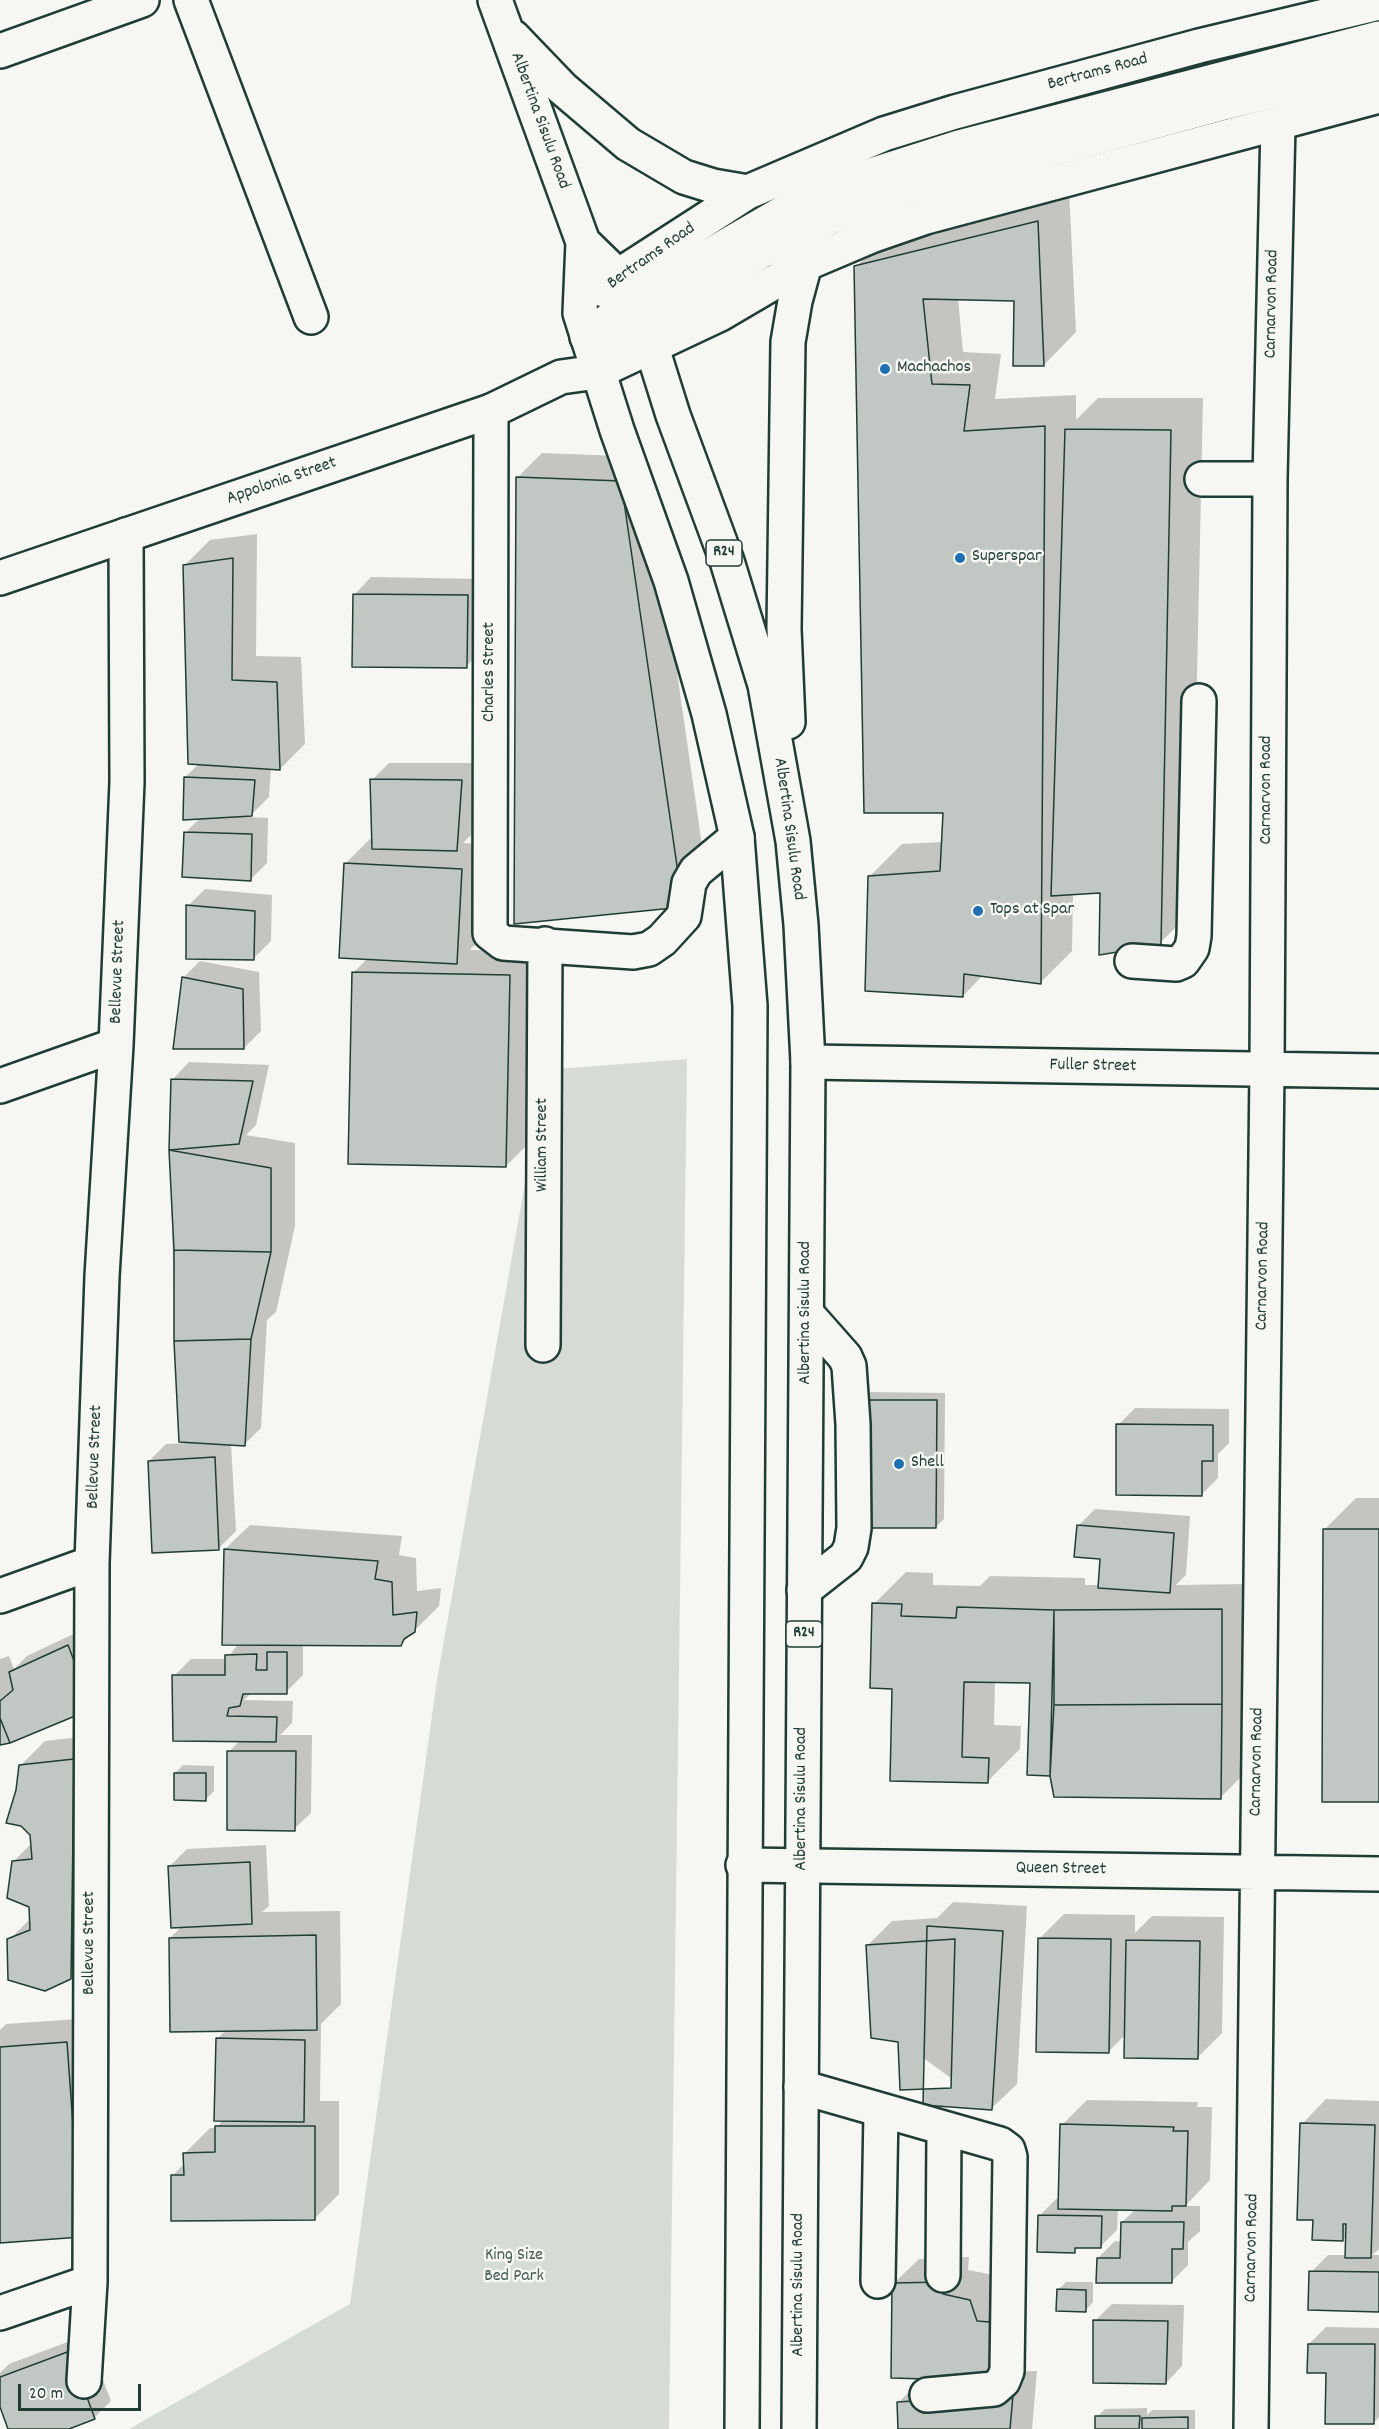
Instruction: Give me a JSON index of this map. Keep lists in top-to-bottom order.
{
  "streets": {
    "main road": [
      "Bertrams Road",
      "Albertina Sisulu Road",
      "Carnarvon Road",
      "Appolonia Street",
      "R24",
      "Charles Street",
      "Bellevue Street",
      "Fuller Street",
      "William Street",
      "Queen Street"
    ]
  },
  "crossings": [
    ["Bertrams Road", "Albertina Sisulu Road"],
    ["Bertrams Road", "Carnarvon Road"],
    ["Bertrams Road", "Appolonia Street"],
    ["Albertina Sisulu Road", "Fuller Street"],
    ["Albertina Sisulu Road", "Queen Street"],
    ["Carnarvon Road", "Fuller Street"],
    ["Carnarvon Road", "Queen Street"],
    ["Appolonia Street", "Charles Street"],
    ["Appolonia Street", "Bellevue Street"],
    ["Charles Street", "William Street"]
  ],
  "parks": ["King Size Bed Park"],
  "places": [
    "Machachos",
    "Superspar",
    "Tops at Spar",
    "Shell"
  ],
  "scale_bar": "20 m"
}
